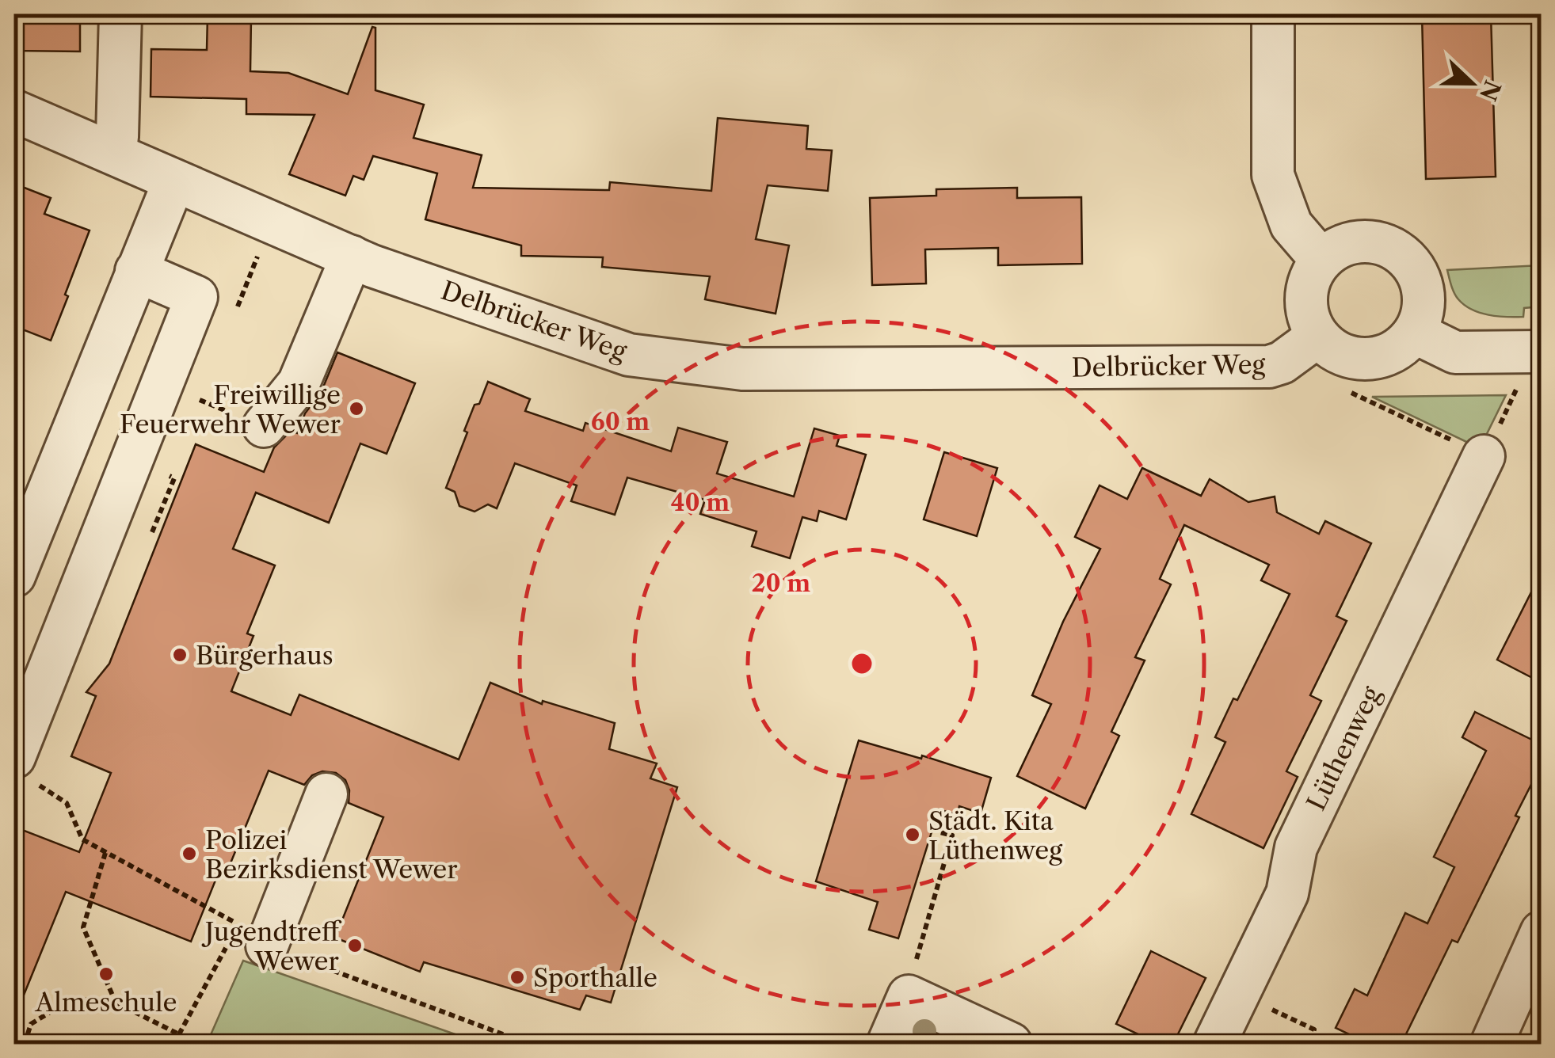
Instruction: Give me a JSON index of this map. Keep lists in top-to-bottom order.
{
  "streets": {
    "street": ["Delbrücker Weg", "Lüthenweg"]
  },
  "places": [
    "Freiwillige Feuerwehr Wewer",
    "Bürgerhaus",
    "Städt. Kita Lüthenweg",
    "Polizei Bezirksdienst Wewer",
    "Jugendtreff Wewer",
    "Almeschule",
    "Sporthalle"
  ],
  "north": "right",
  "rings": ["60 m", "40 m", "20 m"]
}
